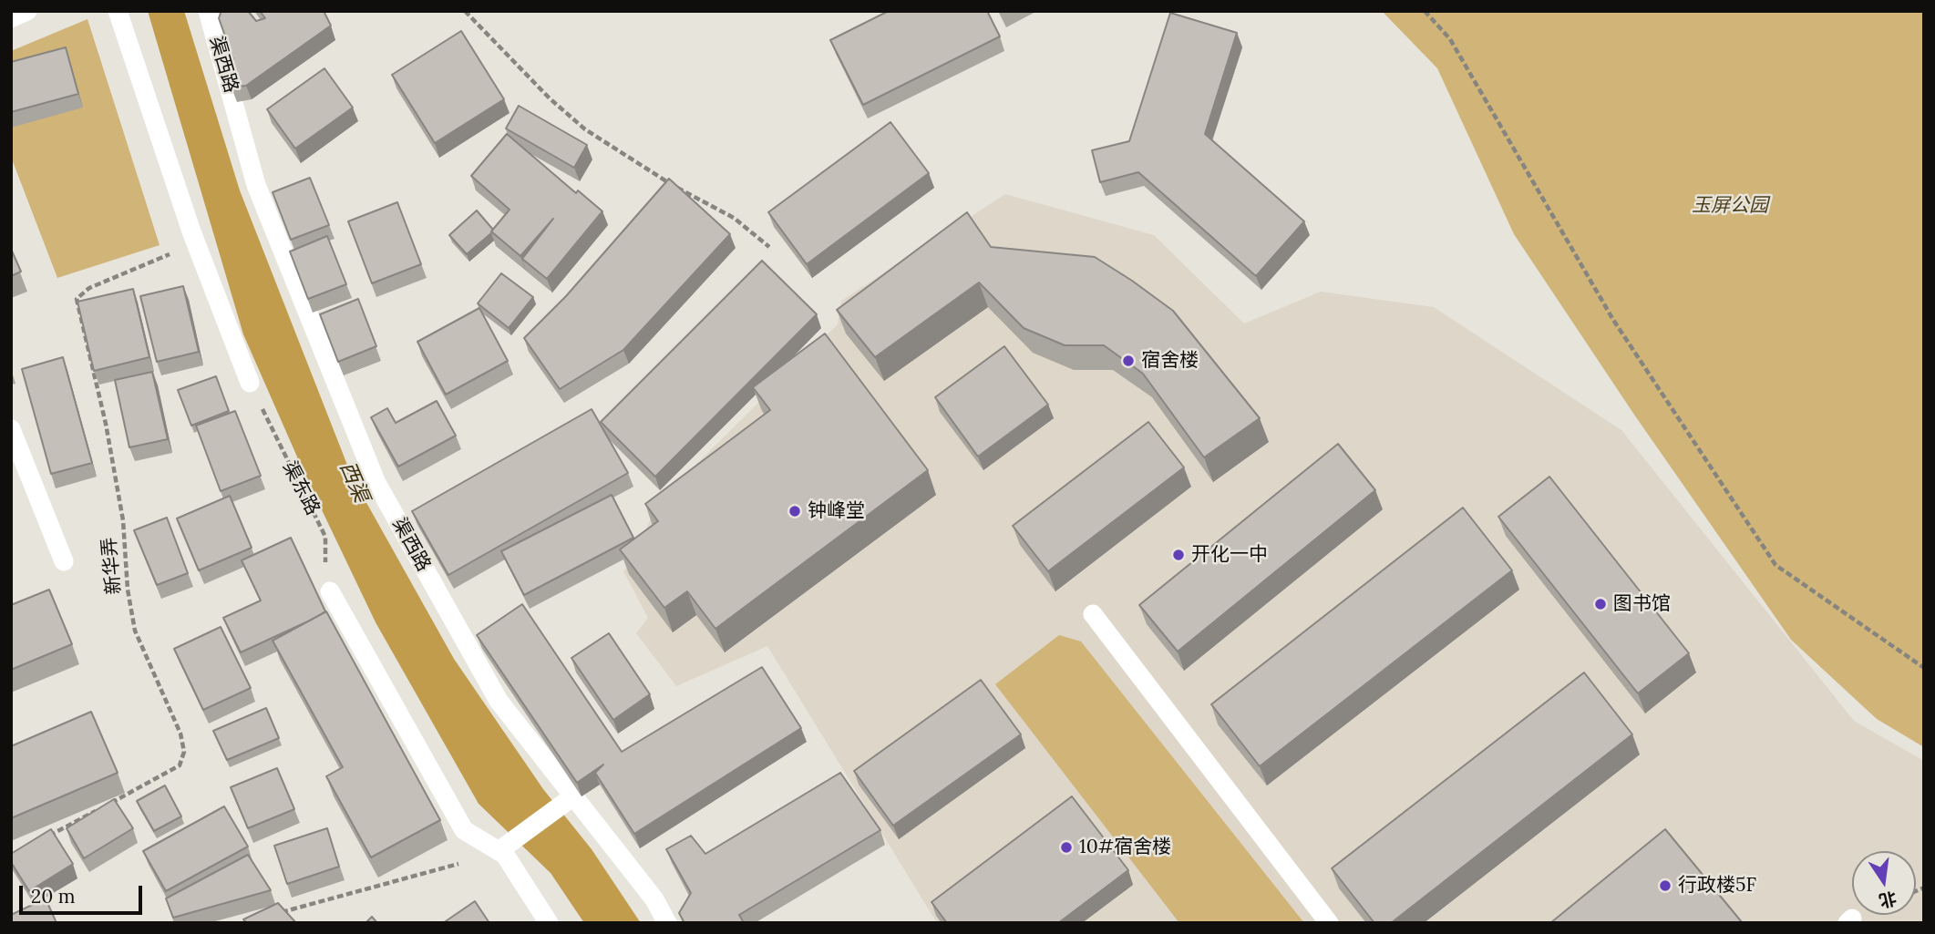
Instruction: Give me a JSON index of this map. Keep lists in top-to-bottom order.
{
  "streets": {
    "lane": ["渠西路"],
    "path": ["渠东路", "新华弄"]
  },
  "water": ["西渠"],
  "parks": ["玉屏公园"],
  "places": [
    "宿舍楼",
    "钟峰堂",
    "开化一中",
    "图书馆",
    "10#宿舍楼",
    "行政楼5F"
  ],
  "scale_bar": "20 m",
  "north": "bottom"
}
